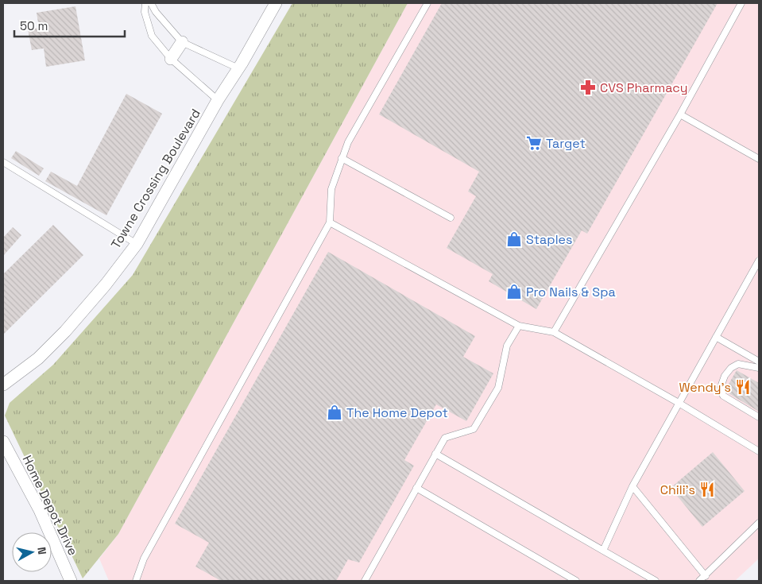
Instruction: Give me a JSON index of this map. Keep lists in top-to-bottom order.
{
  "streets": {
    "street": ["Towne Crossing Boulevard", "Home Depot Drive"]
  },
  "places": {
    "pharmacy": ["CVS Pharmacy"],
    "supermarket": ["Target"],
    "shop": ["Staples", "Pro Nails & Spa", "The Home Depot"],
    "restaurant": ["Wendy's", "Chili's"]
  },
  "scale_bar": "50 m",
  "north": "right"
}
